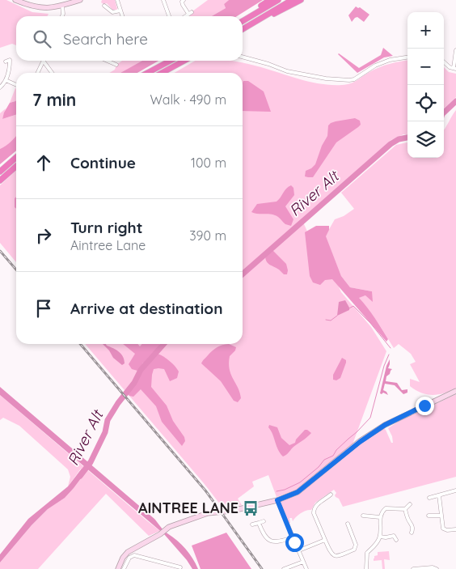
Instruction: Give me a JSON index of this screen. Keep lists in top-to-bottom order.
{
  "water": ["River Alt"],
  "places": {
    "bus stop": ["AINTREE LANE"]
  },
  "page": {
    "map_buttons": ["+", "−"],
    "search": "Search here",
    "heading": ["7 min", "Walk · 490 m"],
    "list": [
      ["Continue", "100 m"],
      ["Turn right", "Aintree Lane", "390 m"],
      "Arrive at destination"
    ]
  }
}
